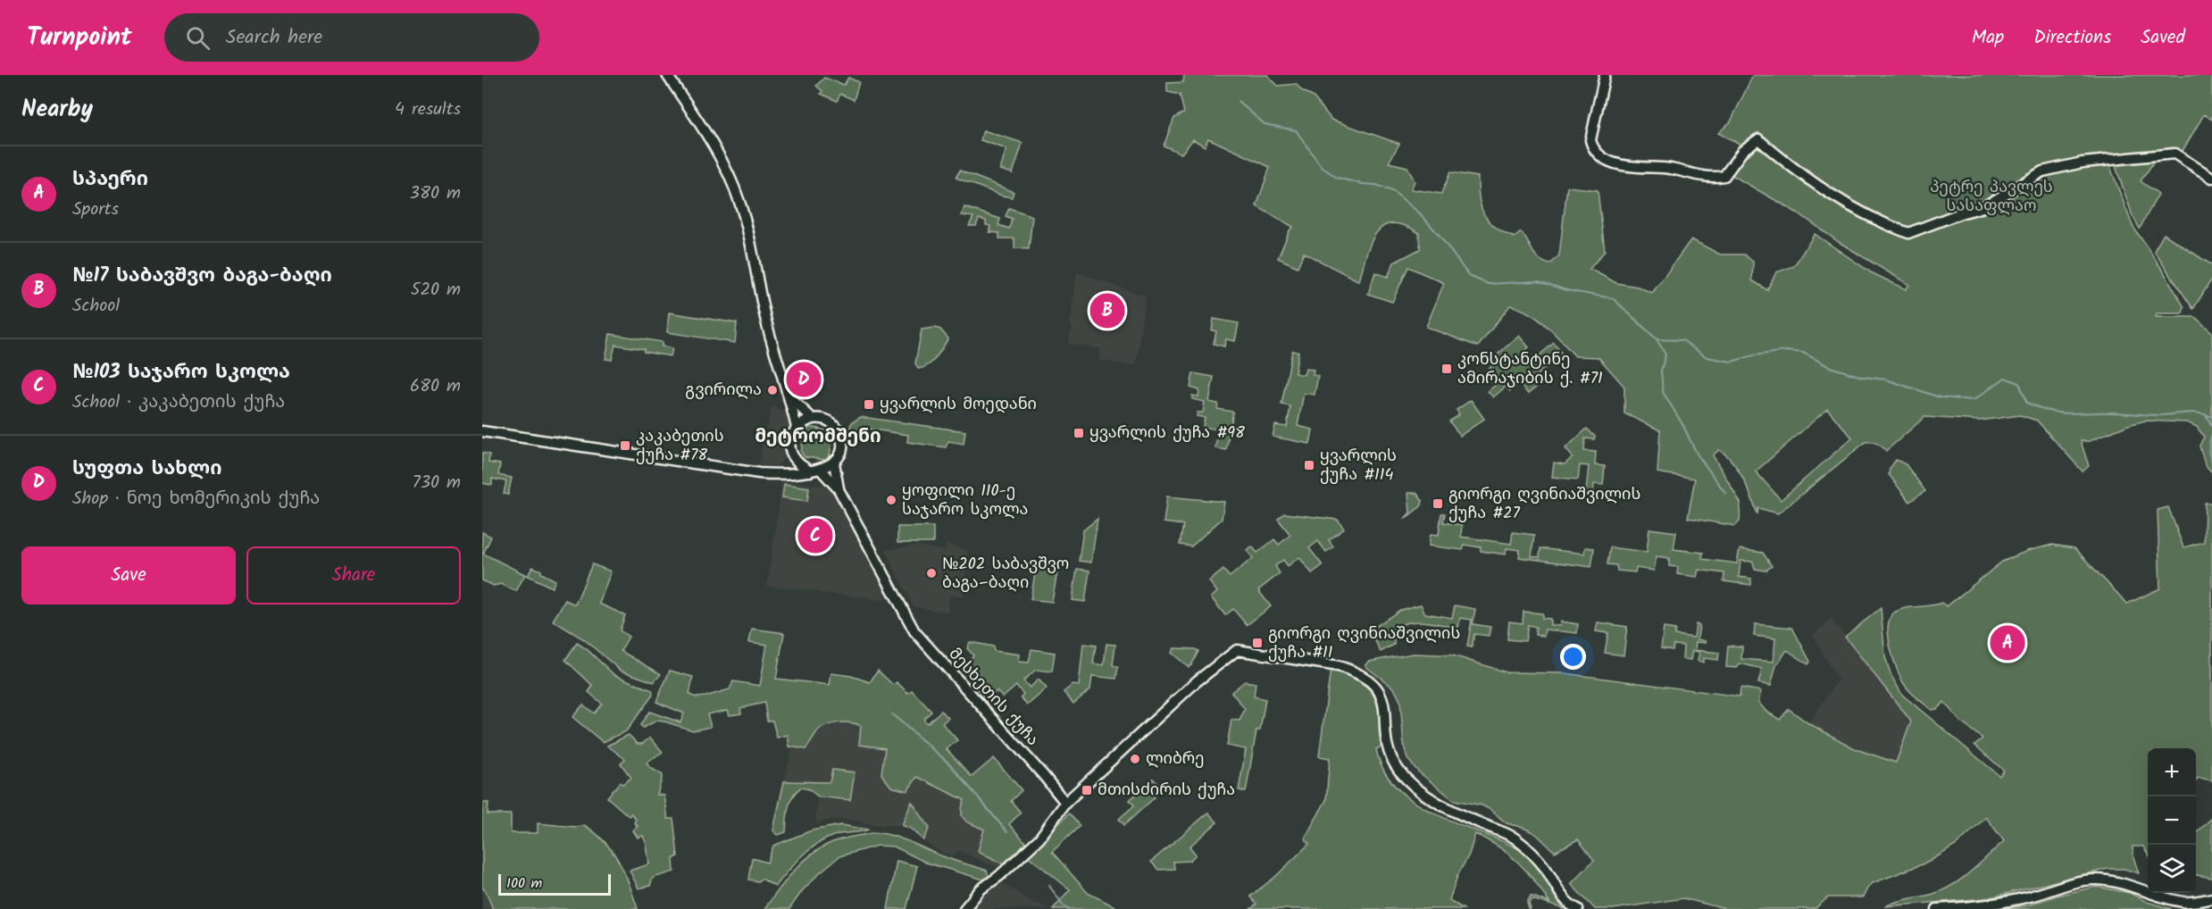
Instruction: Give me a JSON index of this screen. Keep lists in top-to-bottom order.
{
  "streets": {
    "street": ["მესხეთის ქუჩა"]
  },
  "districts": ["მეტრომშენი"],
  "parks": ["პეტრე პავლეს სასაფლაო"],
  "places": {
    "transit": [
      "კონსტანტინე ამირაჯიბის ქ. #71",
      "ყვარლის მოედანი",
      "ყვარლის ქუჩა #98",
      "კაკაბეთის ქუჩა #78",
      "ყვარლის ქუჩა #114",
      "გიორგი ღვინიაშვილის ქუჩა #27",
      "გიორგი ღვინიაშვილის ქუჩა #11",
      "მთისძირის ქუჩა"
    ],
    "other": [
      "გვირილა",
      "ყოფილი 110-ე საჯარო სკოლა",
      "№202 საბავშვო ბაგა–ბაღი",
      "ლიბრე"
    ]
  },
  "scale_bar": "100 m",
  "page": {
    "header": "Turnpoint",
    "search": "Search here",
    "nav": ["Map", "Directions", "Saved"],
    "heading": ["Nearby", "4 results"],
    "list": [
      {
        "mark": "A",
        "name": "სპაერი",
        "note": "Sports",
        "value": "380 m"
      },
      {
        "mark": "B",
        "name": "№17 საბავშვო ბაგა-ბაღი",
        "note": "School",
        "value": "520 m"
      },
      {
        "mark": "C",
        "name": "№103 საჯარო სკოლა",
        "note": "School · კაკაბეთის ქუჩა",
        "value": "680 m"
      },
      {
        "mark": "D",
        "name": "სუფთა სახლი",
        "note": "Shop · ნოე ხომერიკის ქუჩა",
        "value": "730 m"
      }
    ],
    "pins": [
      "B",
      "D",
      "C",
      "A"
    ],
    "buttons": ["Save", "Share"],
    "map_buttons": ["+", "−"],
    "scale": "100 m"
  }
}
